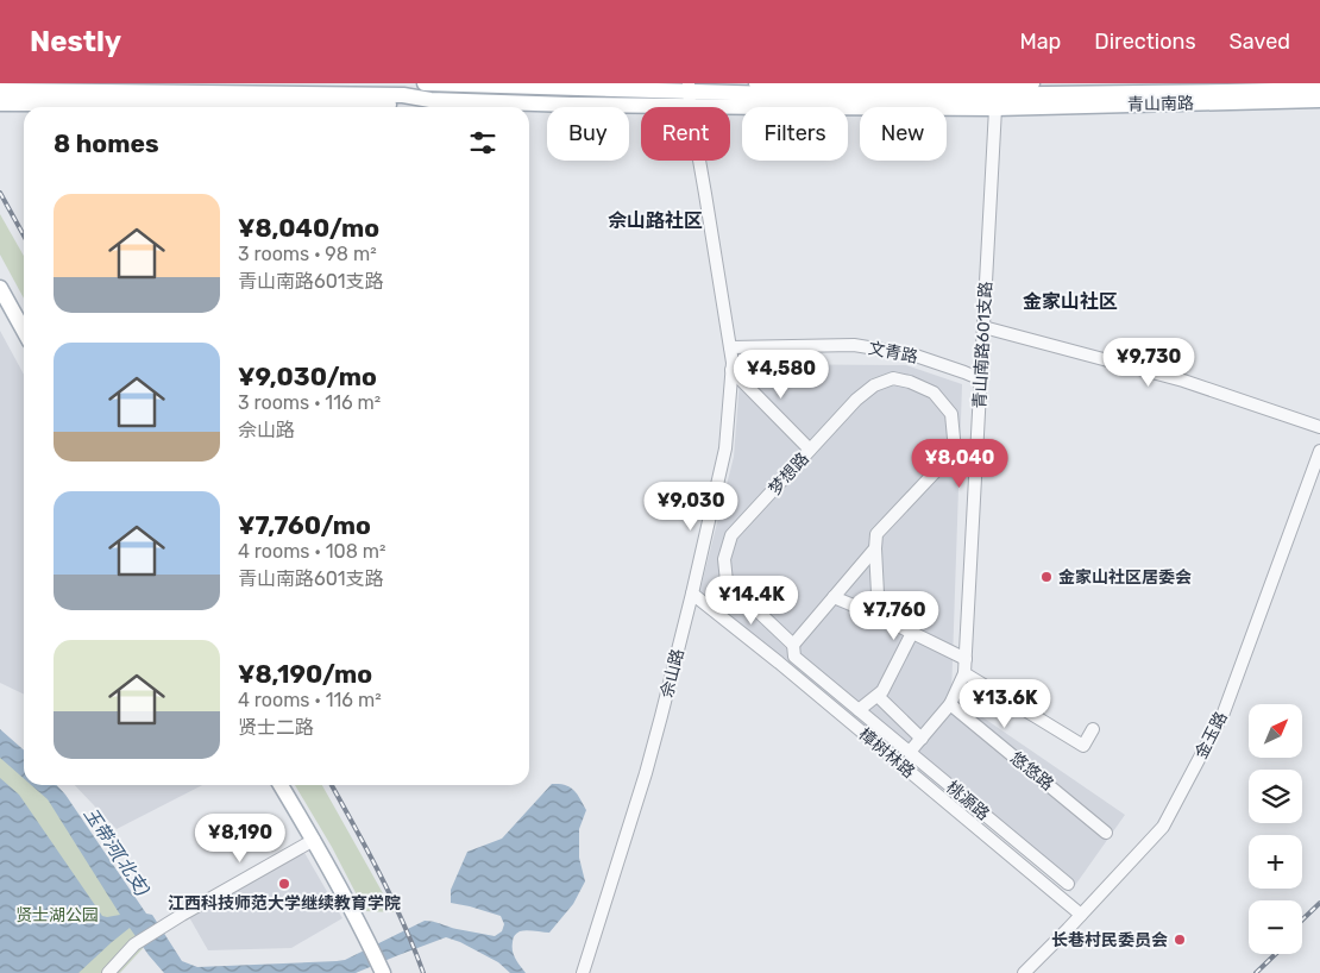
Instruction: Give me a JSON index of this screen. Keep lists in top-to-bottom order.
{
  "streets": {
    "main road": ["青山南路"],
    "street": [
      "青山南路601支路",
      "文青路",
      "梦想路",
      "佘山路",
      "金玉路",
      "樟树林路",
      "悠悠路",
      "桃源路"
    ]
  },
  "crossings": [
    ["青山南路", "青山南路601支路"],
    ["青山南路", "佘山路"],
    ["青山南路601支路", "文青路"],
    ["文青路", "佘山路"],
    ["梦想路", "桃源路"],
    ["佘山路", "樟树林路"],
    ["金玉路", "樟树林路"]
  ],
  "districts": ["佘山路社区", "金家山社区"],
  "water": ["玉带河(北支)"],
  "parks": ["贤士湖公园"],
  "places": ["金家山社区居委会", "江西科技师范大学继续教育学院", "长巷村民委员会"],
  "north": "top right",
  "page": {
    "header": "Nestly",
    "nav": ["Map", "Directions", "Saved"],
    "chip": [
      "Buy",
      "Rent",
      "Filters",
      "New"
    ],
    "heading": "8 homes",
    "list": [
      {
        "name": "¥8,040/mo",
        "note": "3 rooms · 98 m² · 青山南路601支路"
      },
      {
        "name": "¥9,030/mo",
        "note": "3 rooms · 116 m² · 佘山路"
      },
      {
        "name": "¥7,760/mo",
        "note": "4 rooms · 108 m² · 青山南路601支路"
      },
      {
        "name": "¥8,190/mo",
        "note": "4 rooms · 116 m² · 贤士二路"
      }
    ],
    "price": [
      "¥9,730",
      "¥4,580",
      "¥8,040",
      "¥9,030",
      "¥14.4K",
      "¥7,760",
      "¥13.6K",
      "¥8,190"
    ],
    "map_buttons": ["+", "−"]
  }
}
